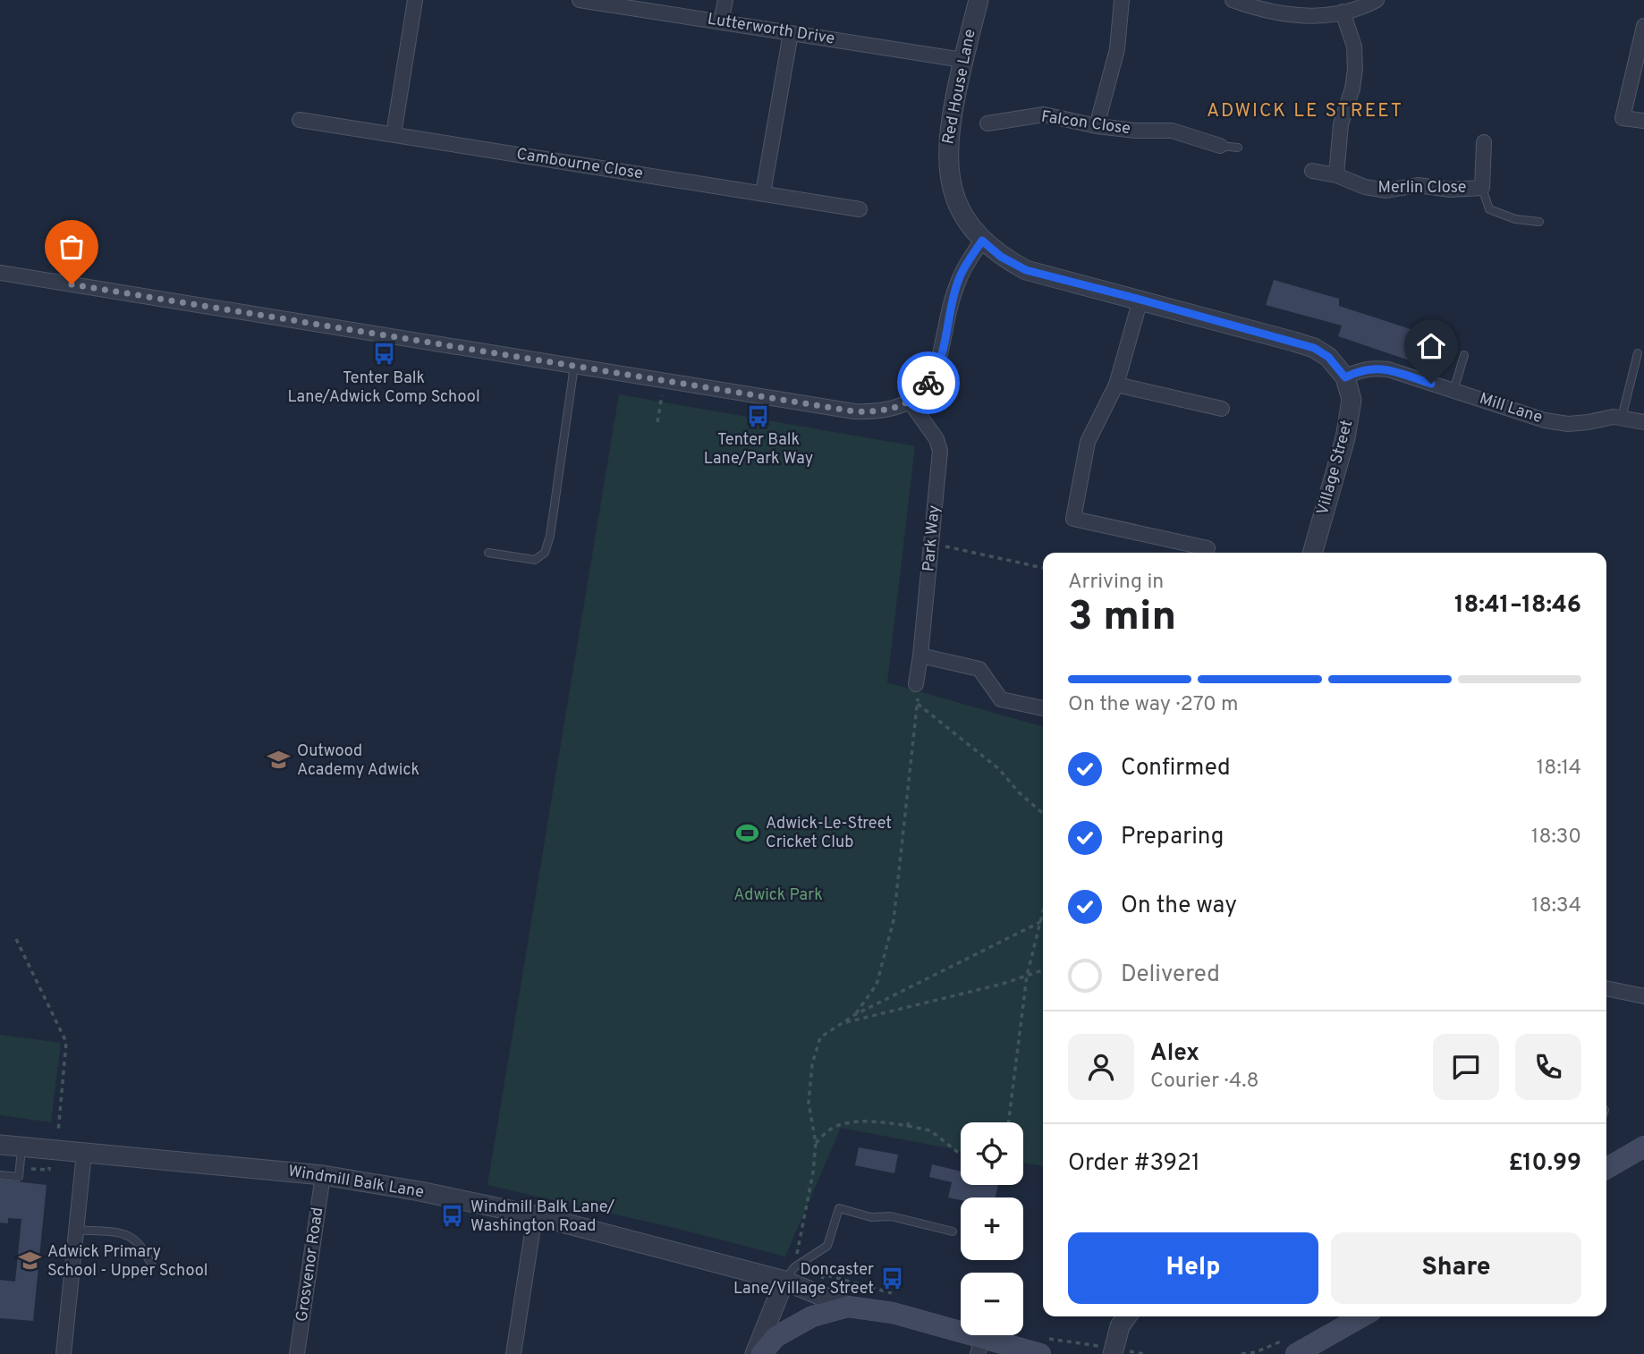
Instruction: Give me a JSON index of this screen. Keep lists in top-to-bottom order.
{
  "streets": {
    "street": [
      "Lutterworth Drive",
      "Red House Lane",
      "Falcon Close",
      "Cambourne Close",
      "Merlin Close",
      "Mill Lane",
      "Village Street",
      "Park Way",
      "Windmill Balk Lane",
      "Grosvenor Road"
    ]
  },
  "crossings": [
    ["Lutterworth Drive", "Red House Lane"],
    ["Red House Lane", "Mill Lane"],
    ["Red House Lane", "Village Street"],
    ["Mill Lane", "Village Street"],
    ["Windmill Balk Lane", "Grosvenor Road"]
  ],
  "districts": ["ADWICK LE STREET"],
  "parks": ["Adwick Park"],
  "places": {
    "bus stop": [
      "Tenter Balk Lane/Adwick Comp School",
      "Tenter Balk Lane/Park Way",
      "Windmill Balk Lane/ Washington Road",
      "Doncaster Lane/Village Street"
    ],
    "school or university": ["Outwood Academy Adwick", "Adwick Primary School - Upper School"],
    "sports": ["Adwick-Le-Street Cricket Club"]
  },
  "page": {
    "heading": ["3 min", "Arriving in", "18:41–18:46"],
    "panel": [
      "Alex",
      "Courier · 4.8",
      "Order #3921",
      "£10.99"
    ],
    "bar": "On the way · 270 m",
    "list": [
      ["Confirmed", "18:14"],
      ["Preparing", "18:30"],
      ["On the way", "18:34"],
      "Delivered"
    ],
    "map_buttons": ["+", "−"],
    "buttons": ["Help", "Share"]
  }
}
